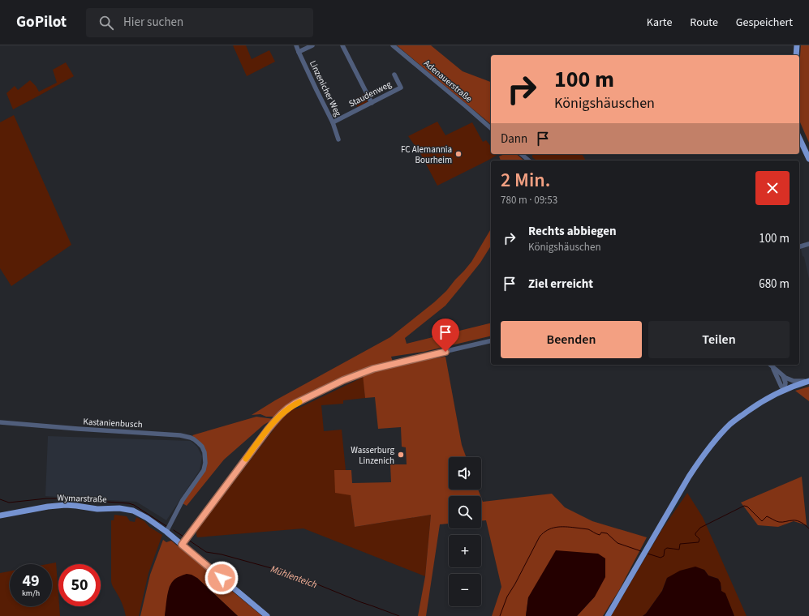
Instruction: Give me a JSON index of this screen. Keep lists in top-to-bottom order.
{
  "streets": {
    "main road": ["Wymarstraße"],
    "street": [
      "Adenauerstraße",
      "Linzenicher Weg",
      "Staudenweg",
      "Kastanienbusch"
    ]
  },
  "crossings": [
    ["Linzenicher Weg", "Staudenweg"],
    ["Kastanienbusch", "Wymarstraße"]
  ],
  "water": ["Mühlenteich"],
  "places": ["FC Alemannia Bourheim", "Wasserburg Linzenich"],
  "page": {
    "header": "GoPilot",
    "search": "Hier suchen",
    "nav": ["Karte", "Route", "Gespeichert"],
    "turn": ["100 m", "Königshäuschen"],
    "then": "Dann",
    "heading": ["2 Min.", "780 m · 09:53"],
    "list": [
      {
        "name": "Rechts abbiegen",
        "note": "Königshäuschen",
        "value": "100 m"
      },
      {
        "name": "Ziel erreicht",
        "value": "680 m"
      }
    ],
    "buttons": ["Beenden", "Teilen"],
    "map_buttons": ["+", "−"],
    "speed": "49 km/h",
    "limit": "50"
  }
}
